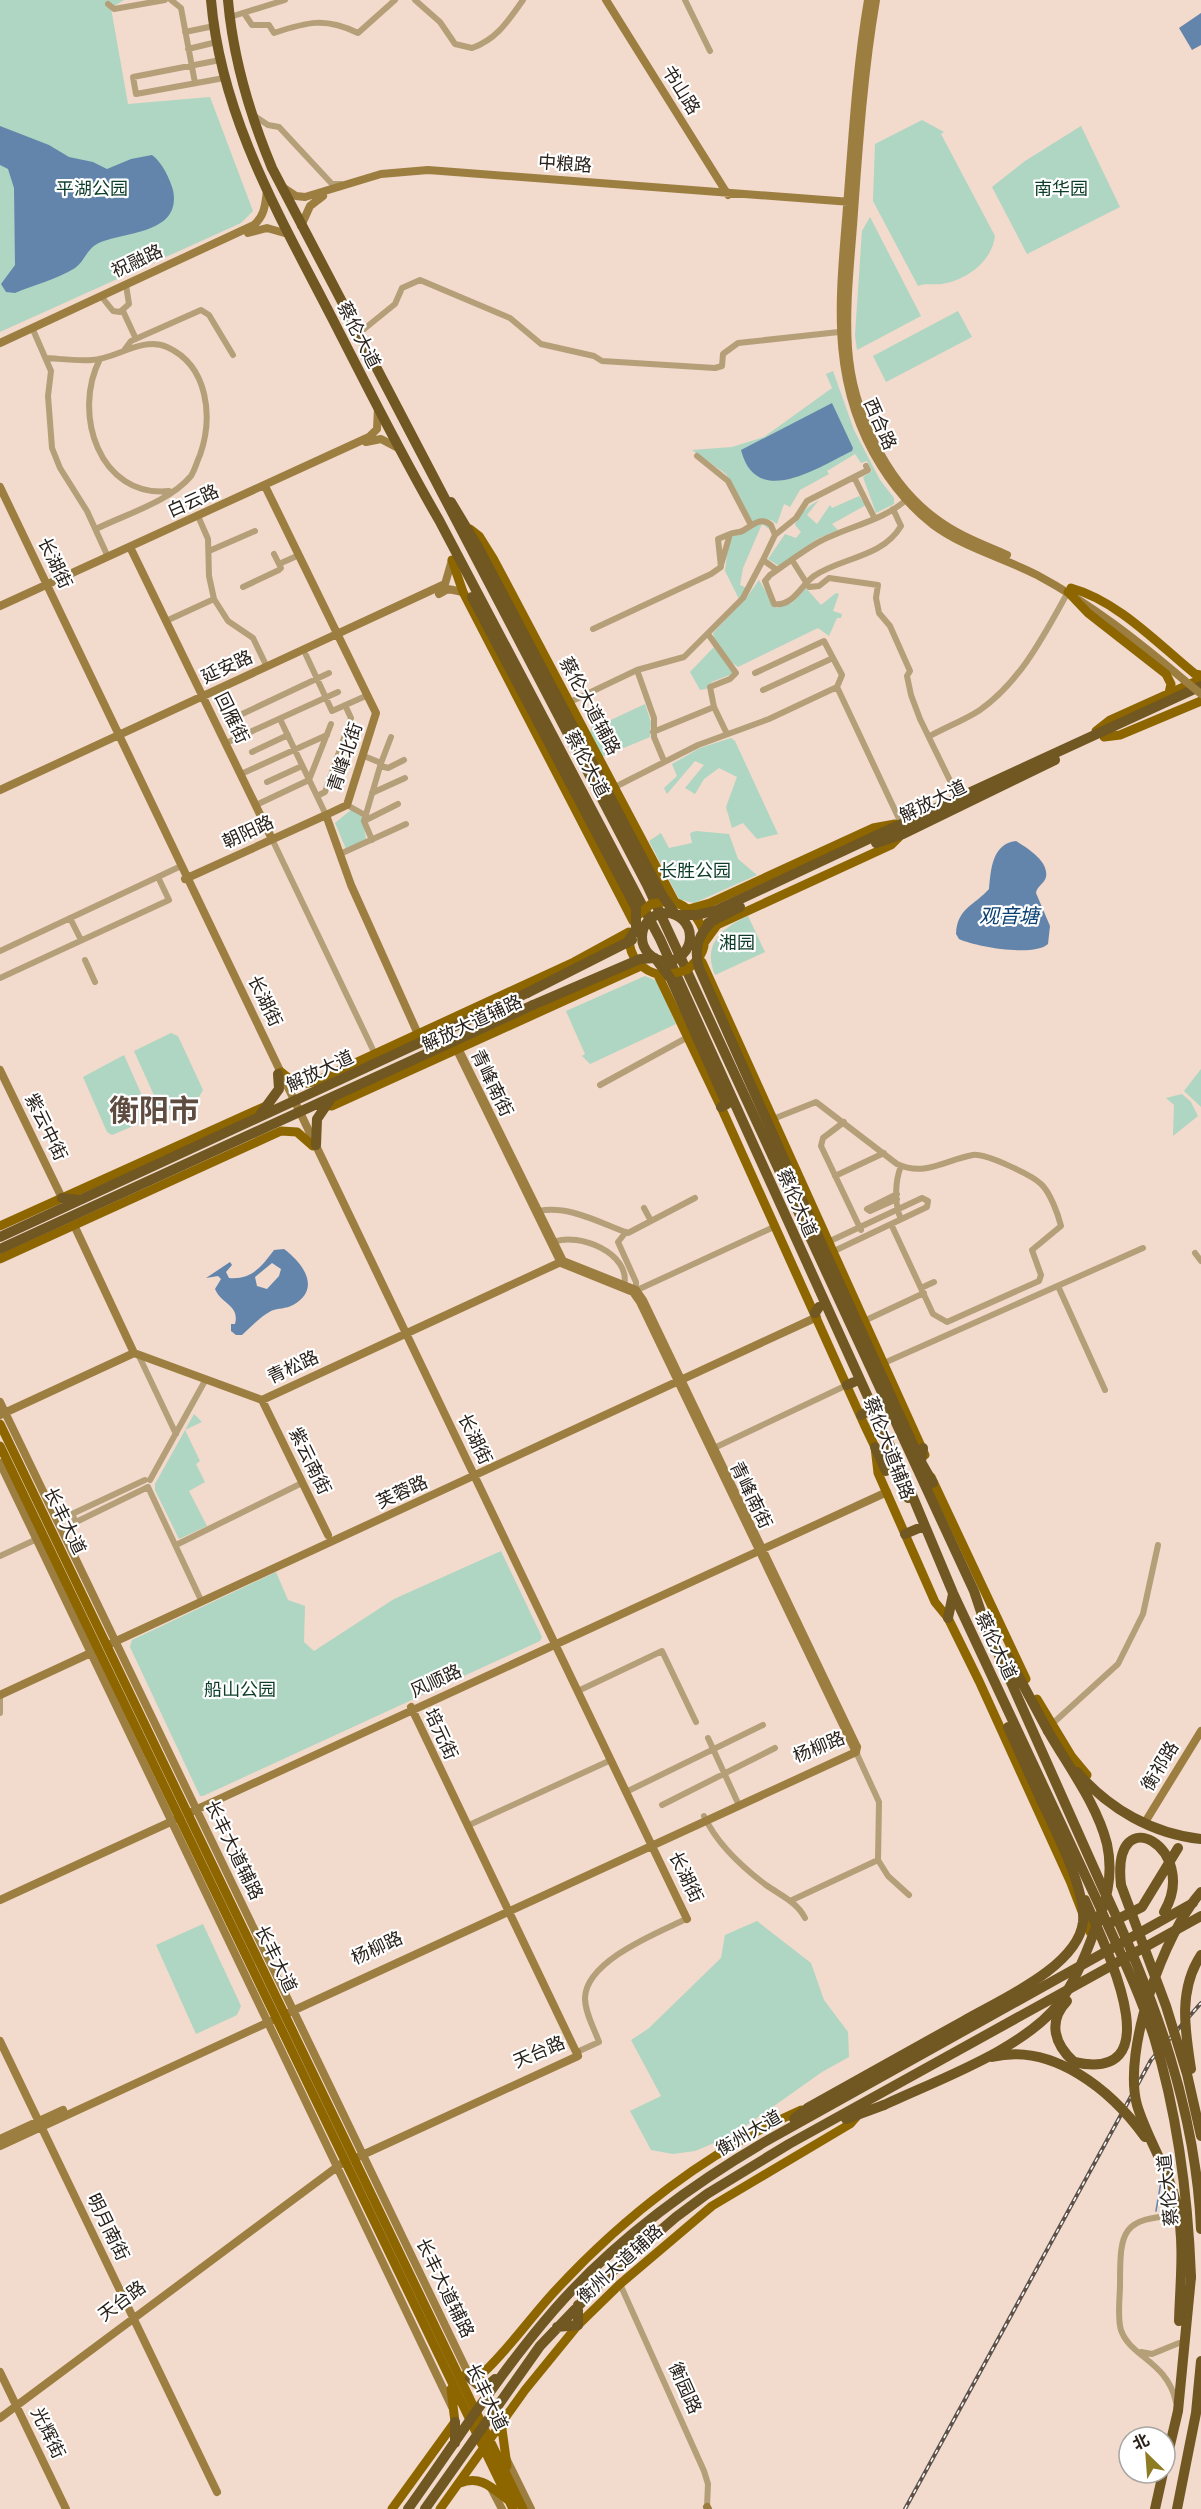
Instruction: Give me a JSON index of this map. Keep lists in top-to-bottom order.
{
  "streets": {
    "highway": ["蔡伦大道", "解放大道", "衡州大道"],
    "main road": [
      "蔡伦大道辅路",
      "解放大道辅路",
      "长丰大道",
      "衡州大道辅路"
    ],
    "street": [
      "书山路",
      "中粮路",
      "祝融路",
      "西合路",
      "白云路",
      "长湖街",
      "延安路",
      "回雁街",
      "青峰北街",
      "朝阳路",
      "青峰南街",
      "紫云中街",
      "青松路",
      "紫云南街",
      "芙蓉路",
      "风顺路",
      "培元街",
      "杨柳路",
      "衡祁路",
      "长丰大道辅路",
      "天台路",
      "明月南街",
      "衡园路",
      "光辉街"
    ]
  },
  "crossings": [
    ["书山路", "中粮路"],
    ["中粮路", "蔡伦大道"],
    ["中粮路", "西合路"],
    ["祝融路", "蔡伦大道"],
    ["蔡伦大道", "白云路"],
    ["西合路", "解放大道"],
    ["白云路", "长湖街"],
    ["白云路", "回雁街"],
    ["白云路", "青峰北街"],
    ["长湖街", "延安路"],
    ["长湖街", "解放大道"],
    ["长湖街", "朝阳路"],
    ["长湖街", "解放大道辅路"],
    ["长湖街", "青松路"],
    ["长湖街", "芙蓉路"],
    ["长湖街", "风顺路"],
    ["长湖街", "杨柳路"],
    ["延安路", "回雁街"],
    ["延安路", "青峰北街"],
    ["蔡伦大道辅路", "风顺路"],
    ["蔡伦大道辅路", "衡祁路"],
    ["回雁街", "朝阳路"],
    ["青峰北街", "解放大道"],
    ["青峰北街", "朝阳路"],
    ["青峰北街", "解放大道辅路"],
    ["解放大道", "解放大道辅路"],
    ["解放大道", "青峰南街"],
    ["解放大道辅路", "青峰南街"],
    ["青峰南街", "青松路"],
    ["青峰南街", "芙蓉路"],
    ["青峰南街", "风顺路"],
    ["青峰南街", "杨柳路"],
    ["青松路", "紫云南街"],
    ["芙蓉路", "长丰大道"],
    ["芙蓉路", "长丰大道辅路"],
    ["长丰大道", "风顺路"],
    ["长丰大道", "杨柳路"],
    ["长丰大道", "长丰大道辅路"],
    ["长丰大道", "天台路"],
    ["长丰大道", "衡州大道"],
    ["长丰大道", "衡州大道辅路"],
    ["风顺路", "培元街"],
    ["风顺路", "长丰大道辅路"],
    ["培元街", "杨柳路"],
    ["培元街", "天台路"],
    ["杨柳路", "长丰大道辅路"],
    ["杨柳路", "明月南街"],
    ["长丰大道辅路", "天台路"],
    ["长丰大道辅路", "衡州大道辅路"],
    ["天台路", "明月南街"],
    ["天台路", "光辉街"],
    ["衡州大道", "衡州大道辅路"],
    ["衡州大道辅路", "衡园路"]
  ],
  "districts": ["衡阳市"],
  "water": ["观音塘"],
  "parks": [
    "平湖公园",
    "南华园",
    "长胜公园",
    "湘园",
    "船山公园"
  ],
  "north": "top left"
}
